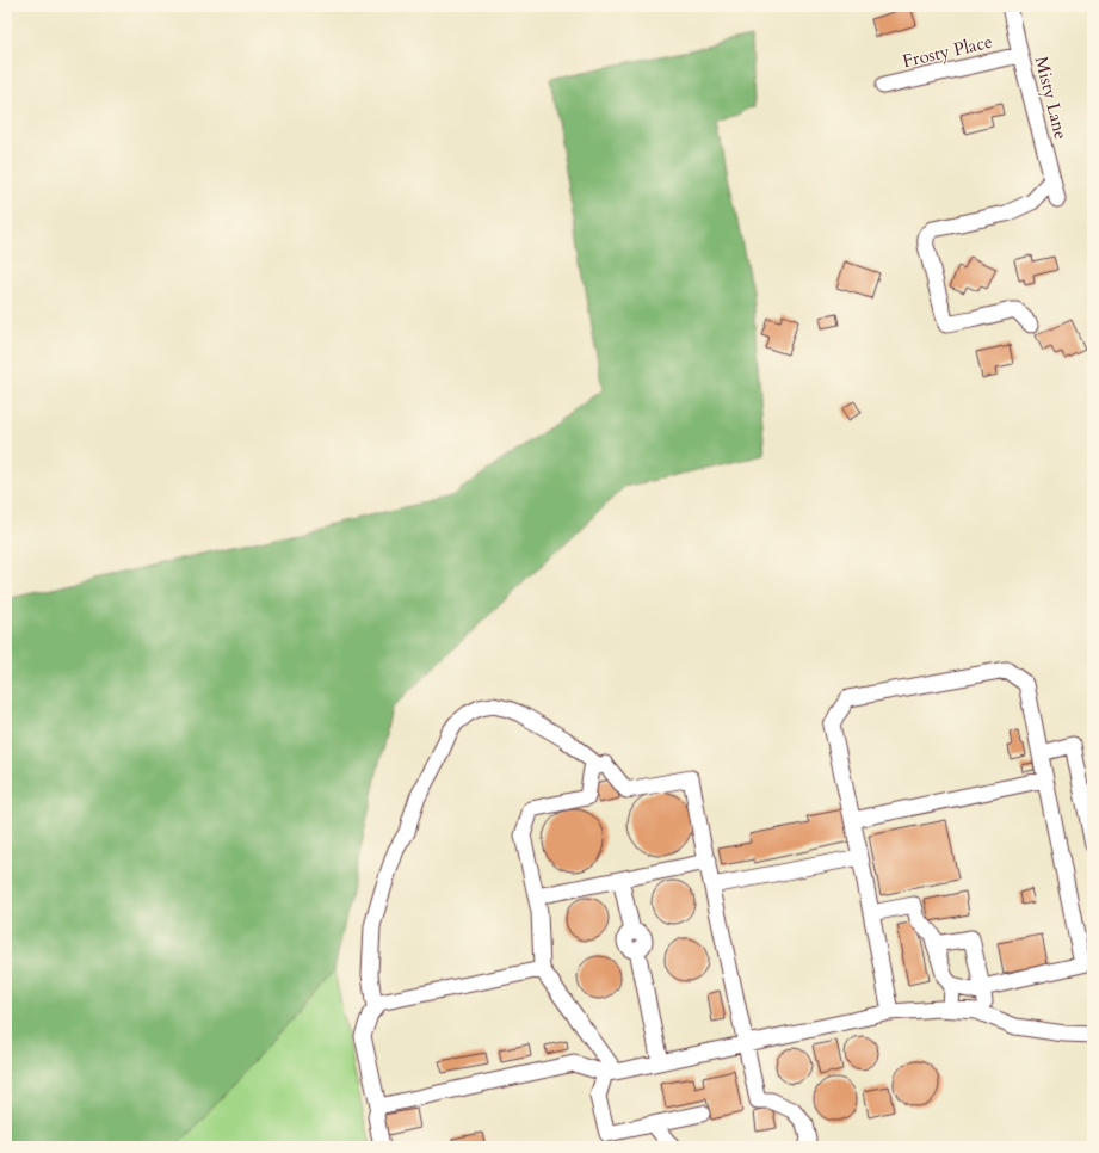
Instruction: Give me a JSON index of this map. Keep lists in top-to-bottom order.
{
  "streets": {
    "street": ["Frosty Place", "Misty Lane"]
  },
  "crossings": [
    ["Frosty Place", "Misty Lane"]
  ]
}
